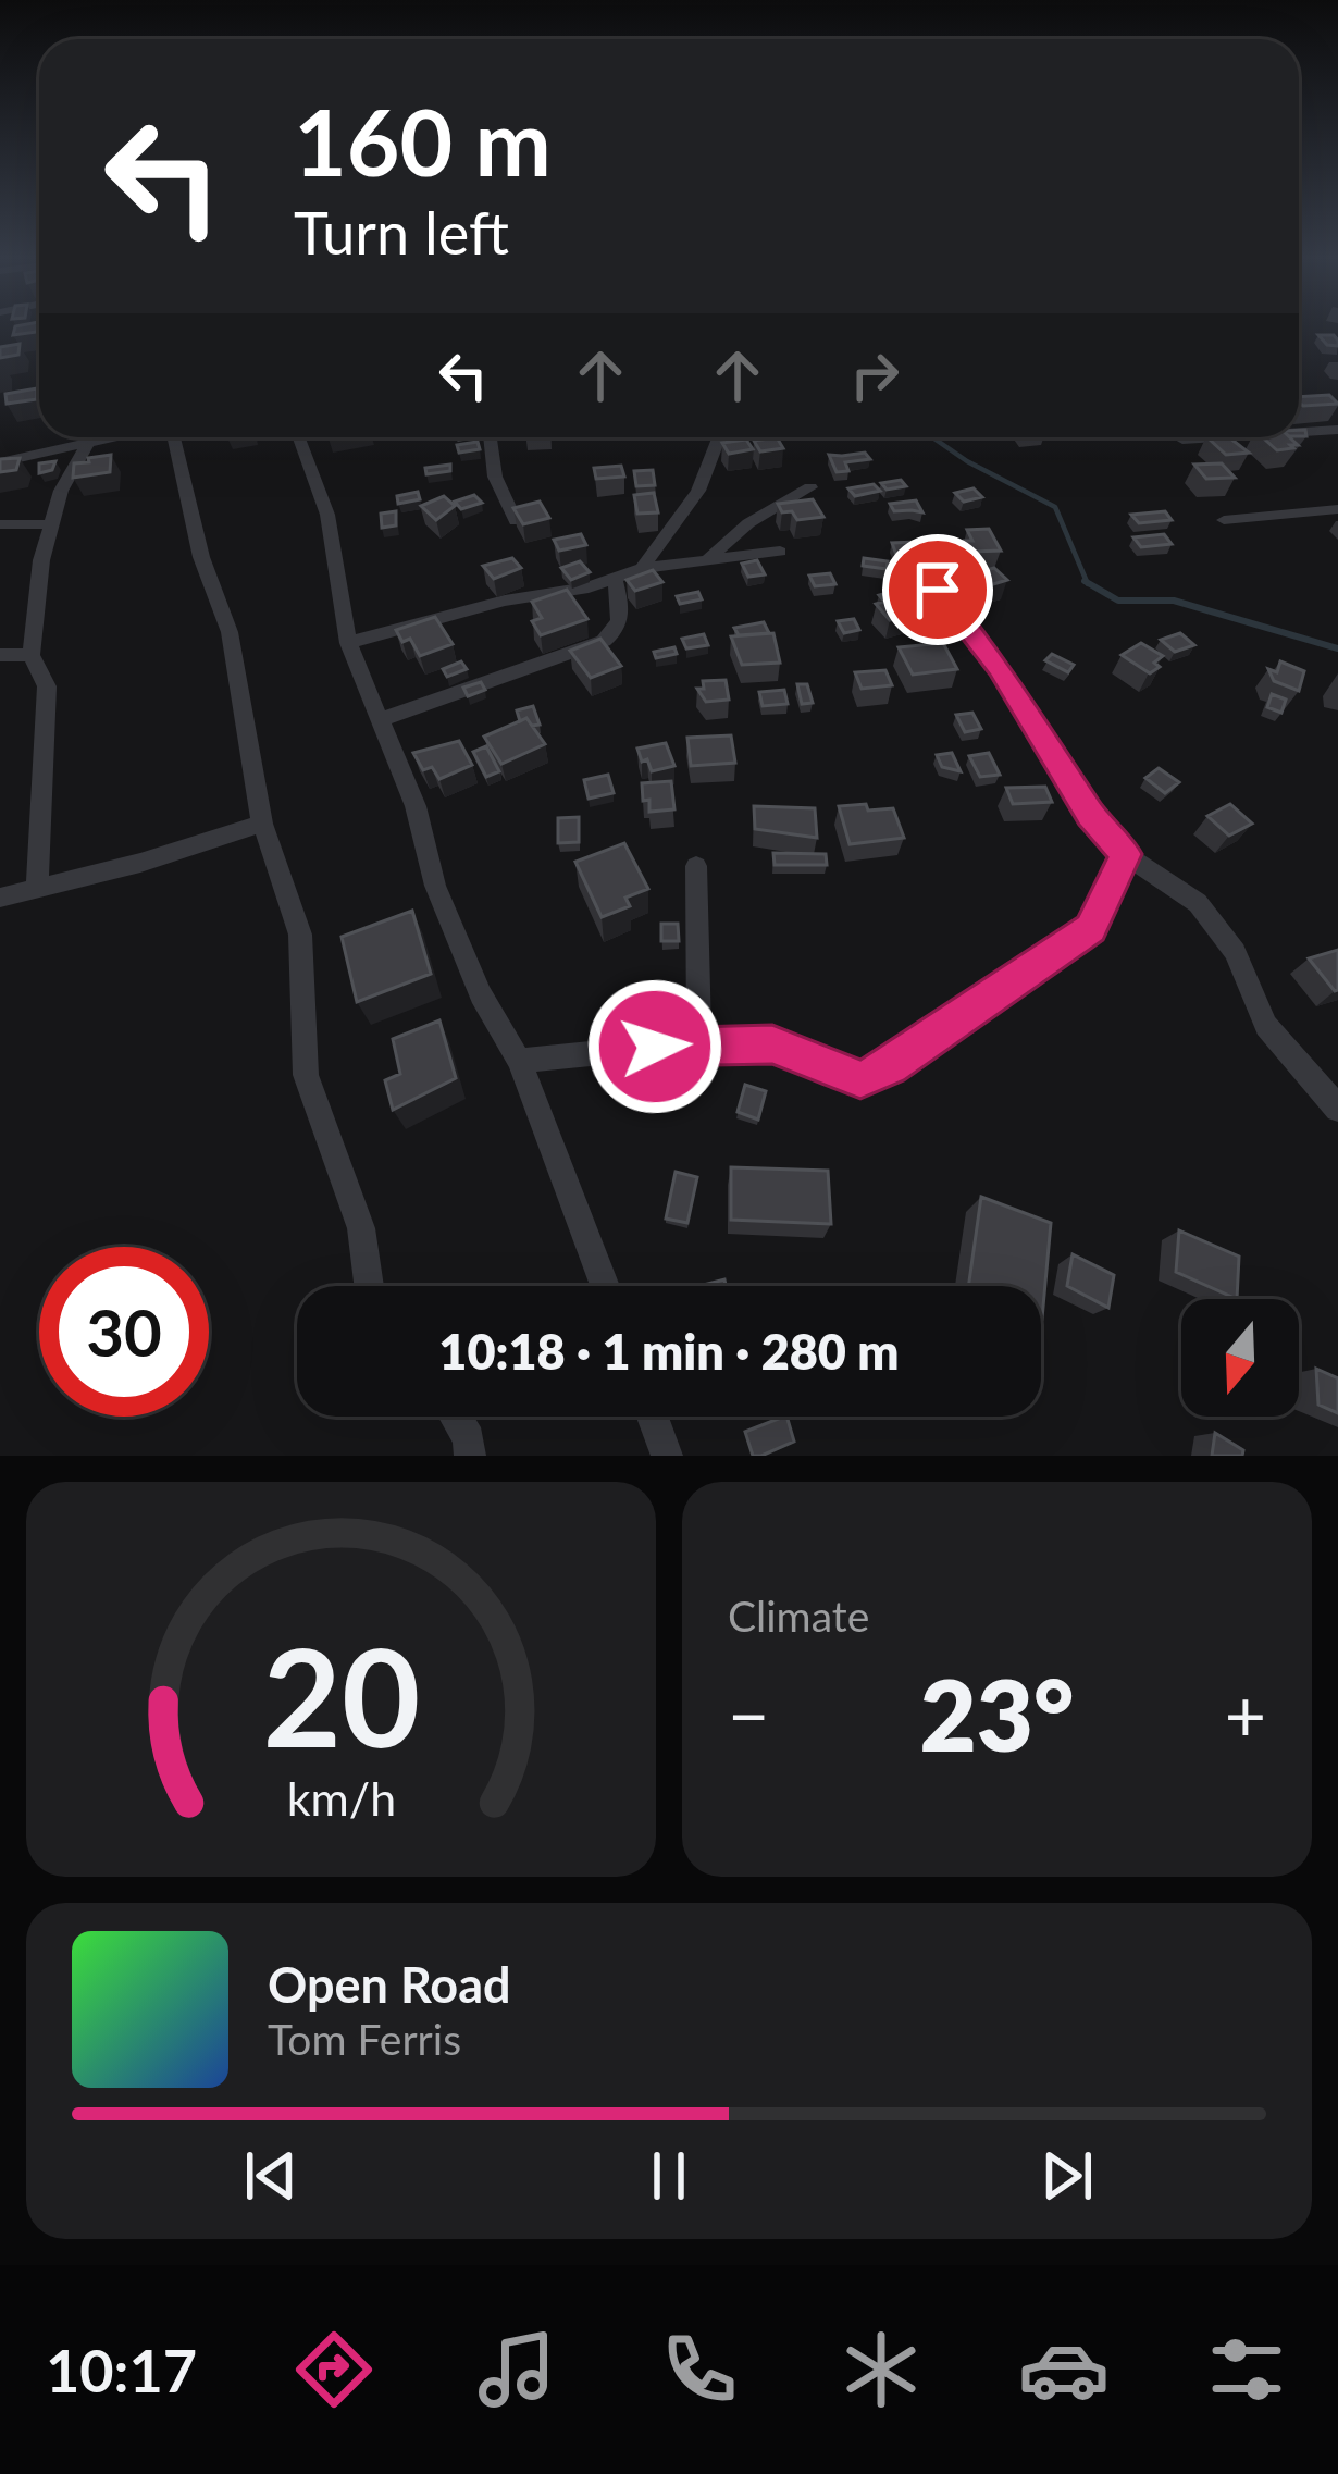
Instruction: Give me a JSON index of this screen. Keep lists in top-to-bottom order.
{
  "north": "bottom",
  "page": {
    "turn": ["160 m", "Turn left"],
    "limit": "30",
    "trip": "10:18 · 1 min · 280 m",
    "tile": "Climate",
    "heat": ["−", "23°", "+"],
    "song": ["Open Road", "Tom Ferris"],
    "tabs": "10:17",
    "gauge": ["20", "km/h"]
  }
}
